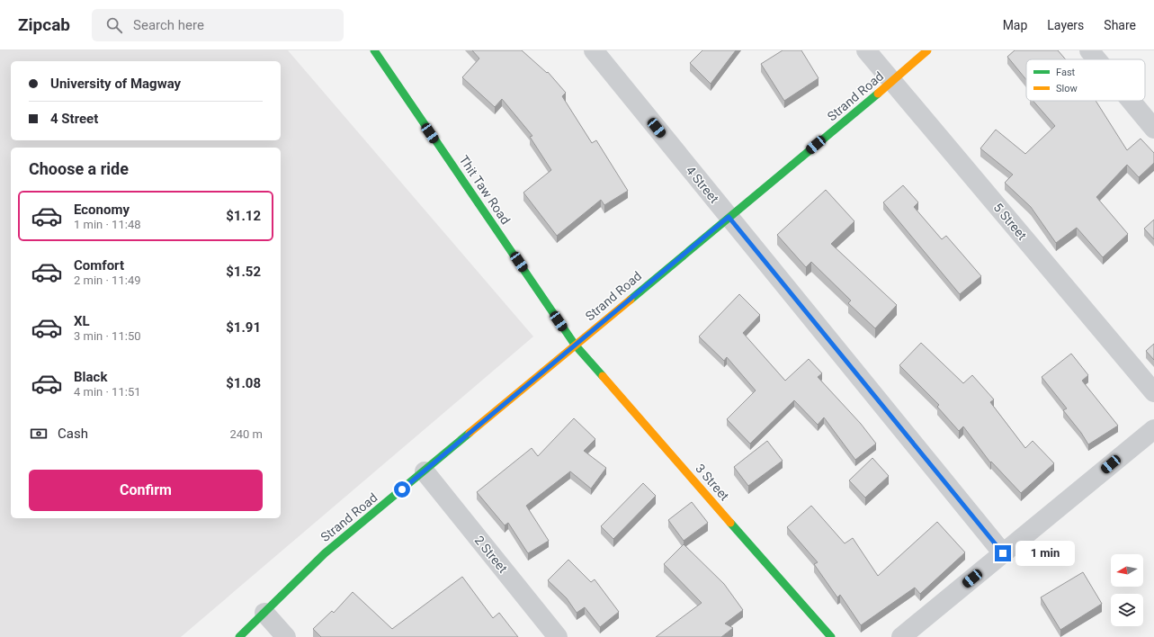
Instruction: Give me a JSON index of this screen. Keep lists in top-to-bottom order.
{
  "streets": {
    "street": [
      "Strand Road",
      "4 Street",
      "Thit Taw Road",
      "5 Street",
      "3 Street",
      "2 Street"
    ]
  },
  "crossings": [
    ["Strand Road", "4 Street"],
    ["Strand Road", "Thit Taw Road"],
    ["Strand Road", "5 Street"],
    ["Strand Road", "3 Street"],
    ["Strand Road", "2 Street"],
    ["Thit Taw Road", "3 Street"]
  ],
  "legend": ["Fast", "Slow"],
  "north": "left",
  "page": {
    "header": "Zipcab",
    "search": "Search here",
    "nav": ["Map", "Layers", "Share"],
    "banner": ["University of Magway", "4 Street"],
    "heading": "Choose a ride",
    "list": [
      {
        "name": "Economy",
        "note": "1 min · 11:48",
        "value": "$1.12"
      },
      {
        "name": "Comfort",
        "note": "2 min · 11:49",
        "value": "$1.52"
      },
      {
        "name": "XL",
        "note": "3 min · 11:50",
        "value": "$1.91"
      },
      {
        "name": "Black",
        "note": "4 min · 11:51",
        "value": "$1.08"
      }
    ],
    "pay": ["Cash", "240 m"],
    "buttons": "Confirm",
    "bubble": "1 min"
  }
}
